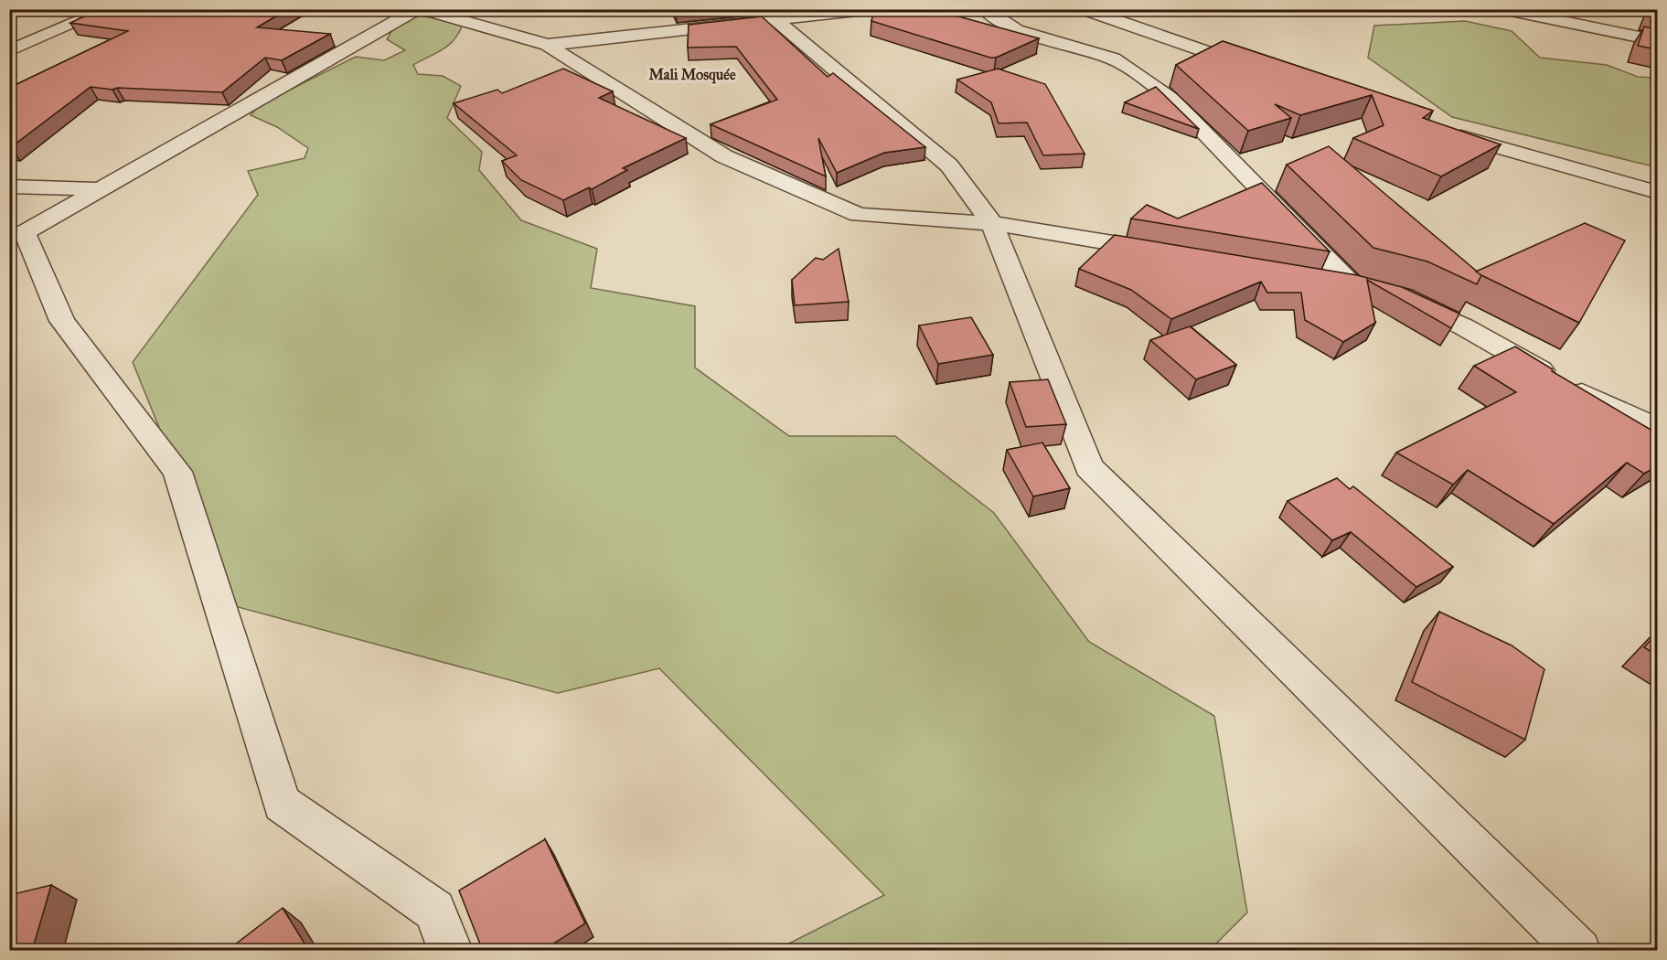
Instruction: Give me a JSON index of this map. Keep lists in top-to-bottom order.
{
  "districts": ["Mali Mosquée"]
}
